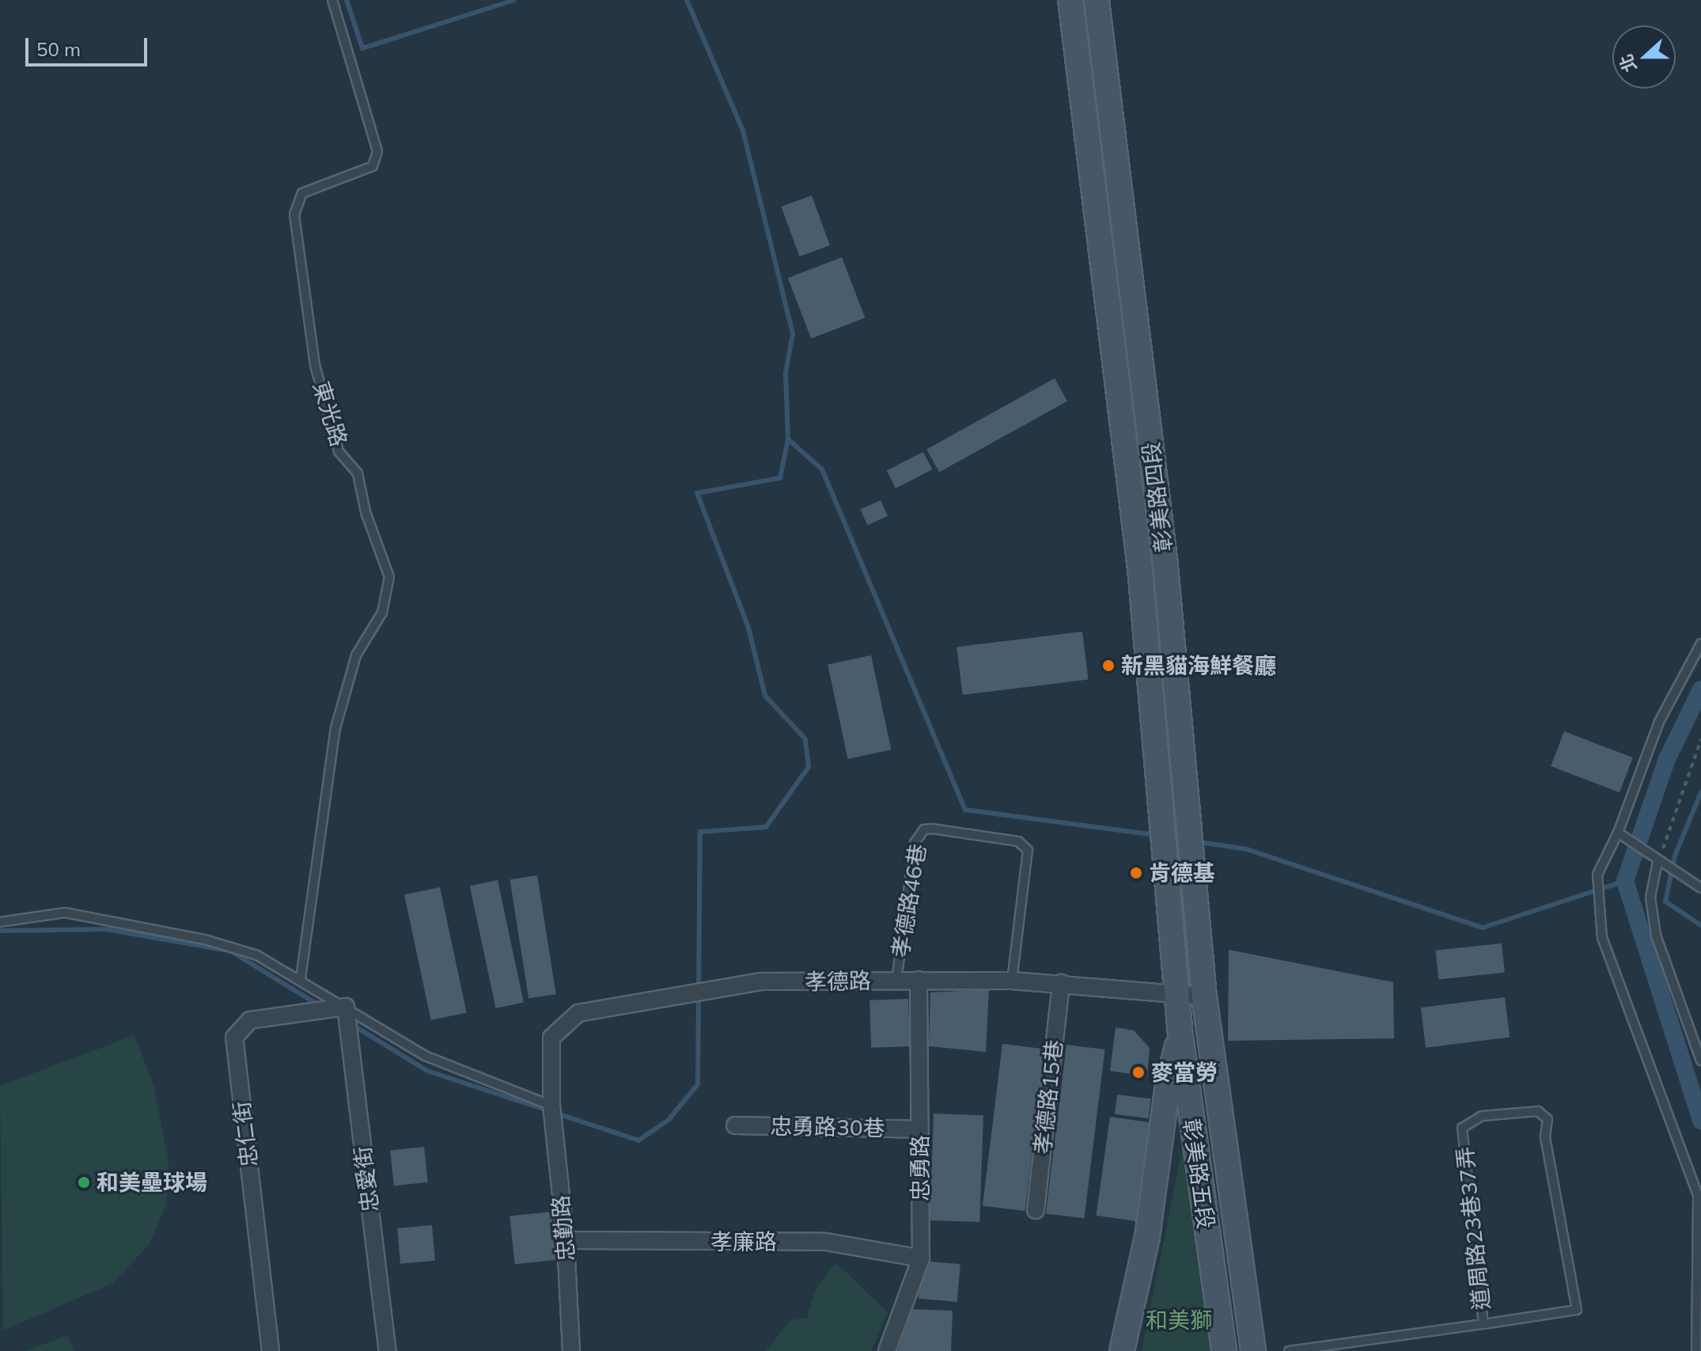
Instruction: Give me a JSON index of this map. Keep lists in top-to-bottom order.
{
  "streets": {
    "main road": ["彰美路四段", "彰美路五段"],
    "street": [
      "孝德路",
      "孝德路15巷",
      "忠勇路30巷",
      "忠仁街",
      "忠勇路",
      "忠愛街",
      "忠勤路",
      "孝廉路"
    ],
    "lane": ["東光路", "孝德路46巷", "道周路23巷37弄"]
  },
  "crossings": [
    ["彰美路四段", "孝德路"],
    ["彰美路四段", "彰美路五段"],
    ["孝德路46巷", "孝德路"],
    ["孝德路", "孝德路15巷"],
    ["孝德路", "忠勇路"],
    ["孝德路", "彰美路五段"],
    ["孝德路", "忠勤路"],
    ["忠勇路30巷", "忠勇路"],
    ["忠仁街", "忠愛街"],
    ["忠勇路", "孝廉路"],
    ["忠勤路", "孝廉路"]
  ],
  "parks": ["和美獅"],
  "places": [
    "新黑貓海鮮餐廳",
    "肯德基",
    "麥當勞",
    "和美壘球場"
  ],
  "scale_bar": "50 m",
  "north": "left"
}
